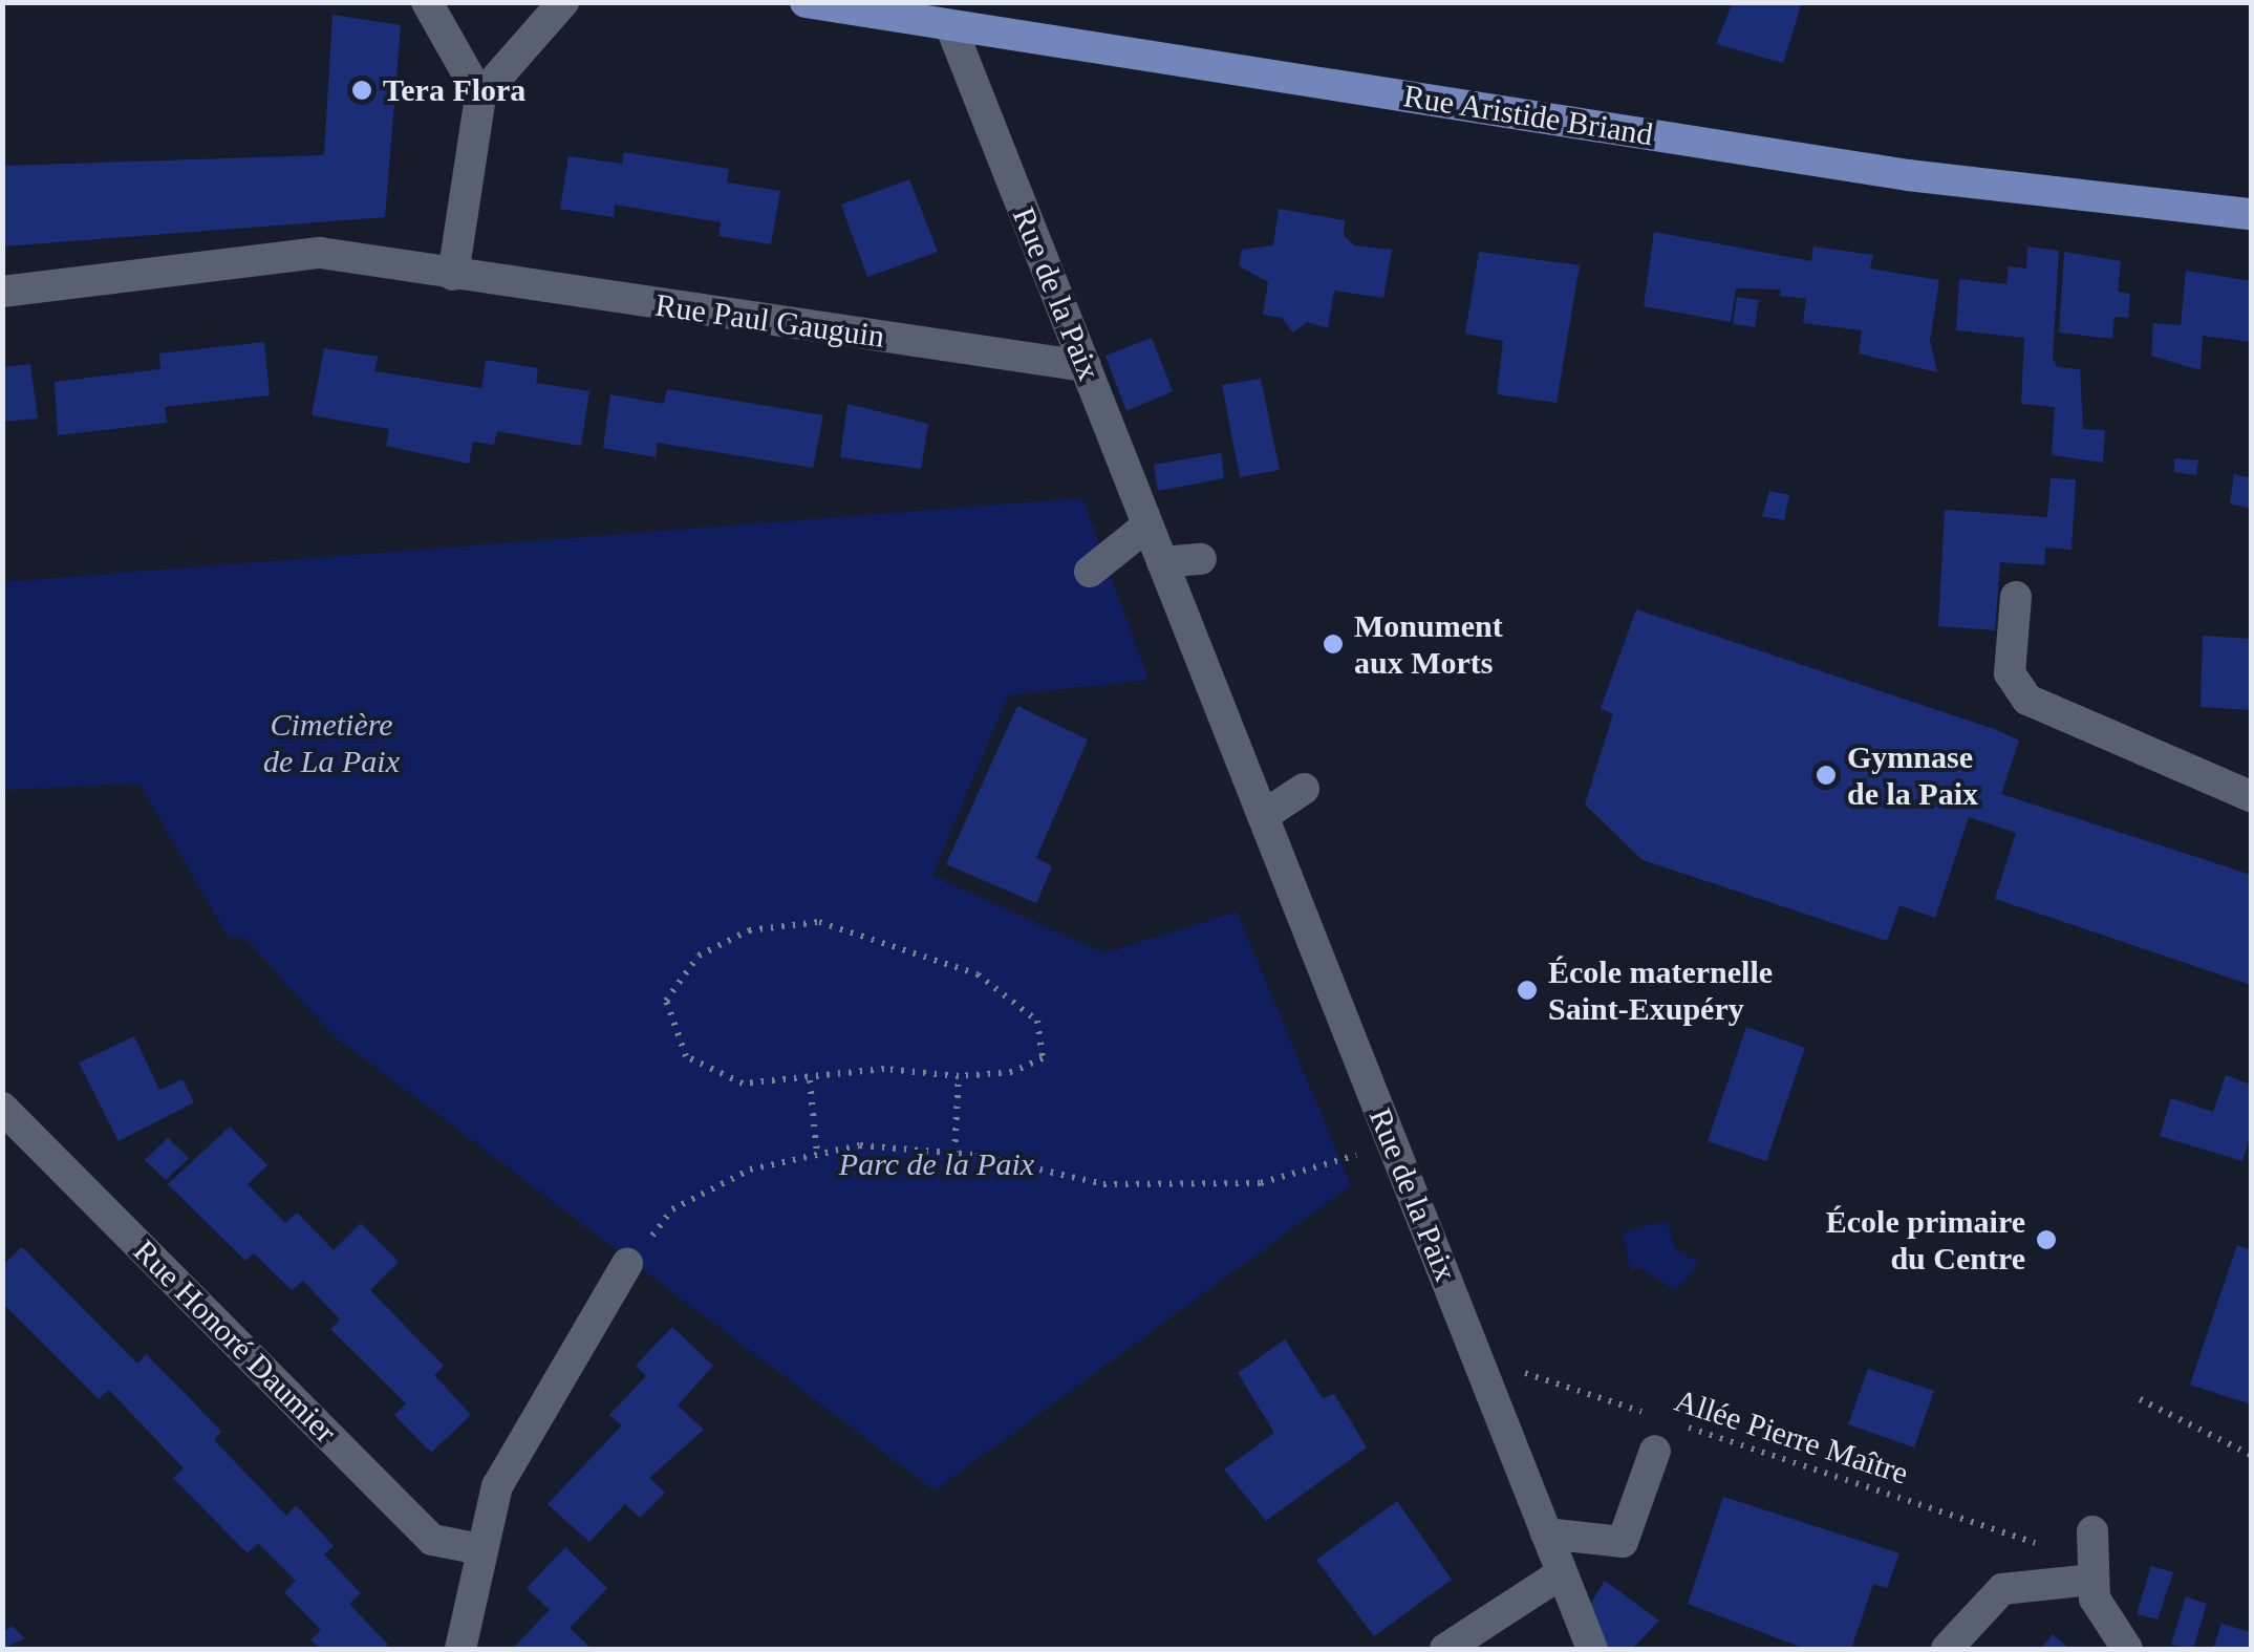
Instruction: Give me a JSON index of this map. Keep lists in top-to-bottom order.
{
  "streets": {
    "main road": ["Rue Aristide Briand"],
    "street": ["Rue de la Paix", "Rue Paul Gauguin", "Rue Honoré Daumier"],
    "path": ["Allée Pierre Maître"]
  },
  "crossings": [
    ["Rue Aristide Briand", "Rue de la Paix"],
    ["Rue de la Paix", "Rue Paul Gauguin"],
    ["Rue de la Paix", "Allée Pierre Maître"]
  ],
  "parks": ["Cimetière de La Paix", "Parc de la Paix"],
  "places": [
    "Tera Flora",
    "Monument aux Morts",
    "Gymnase de la Paix",
    "École maternelle Saint-Exupéry",
    "École primaire du Centre"
  ]
}
